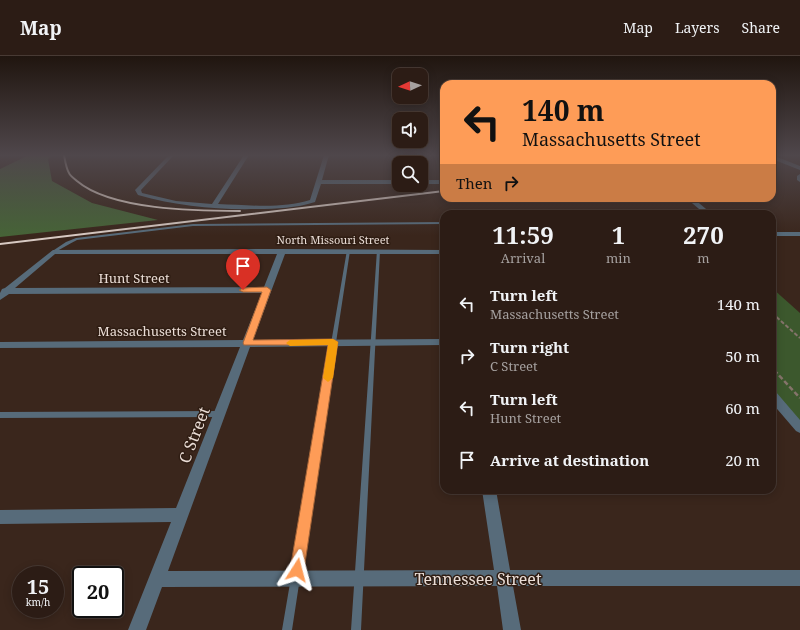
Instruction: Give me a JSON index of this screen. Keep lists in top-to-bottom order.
{
  "streets": {
    "street": [
      "North Missouri Street",
      "Hunt Street",
      "Massachusetts Street",
      "C Street",
      "Tennessee Street"
    ]
  },
  "crossings": [
    ["North Missouri Street", "C Street"],
    ["Hunt Street", "C Street"],
    ["Massachusetts Street", "C Street"],
    ["C Street", "Tennessee Street"]
  ],
  "north": "left",
  "page": {
    "header": "Map",
    "nav": ["Map", "Layers", "Share"],
    "turn": ["140 m", "Massachusetts Street"],
    "then": "Then",
    "eta": [
      "11:59",
      "Arrival",
      "1",
      "min",
      "270",
      "m"
    ],
    "list": [
      {
        "name": "Turn left",
        "note": "Massachusetts Street",
        "value": "140 m"
      },
      {
        "name": "Turn right",
        "note": "C Street",
        "value": "50 m"
      },
      {
        "name": "Turn left",
        "note": "Hunt Street",
        "value": "60 m"
      },
      {
        "name": "Arrive at destination",
        "value": "20 m"
      }
    ],
    "speed": "15 km/h",
    "limit": "20"
  }
}
